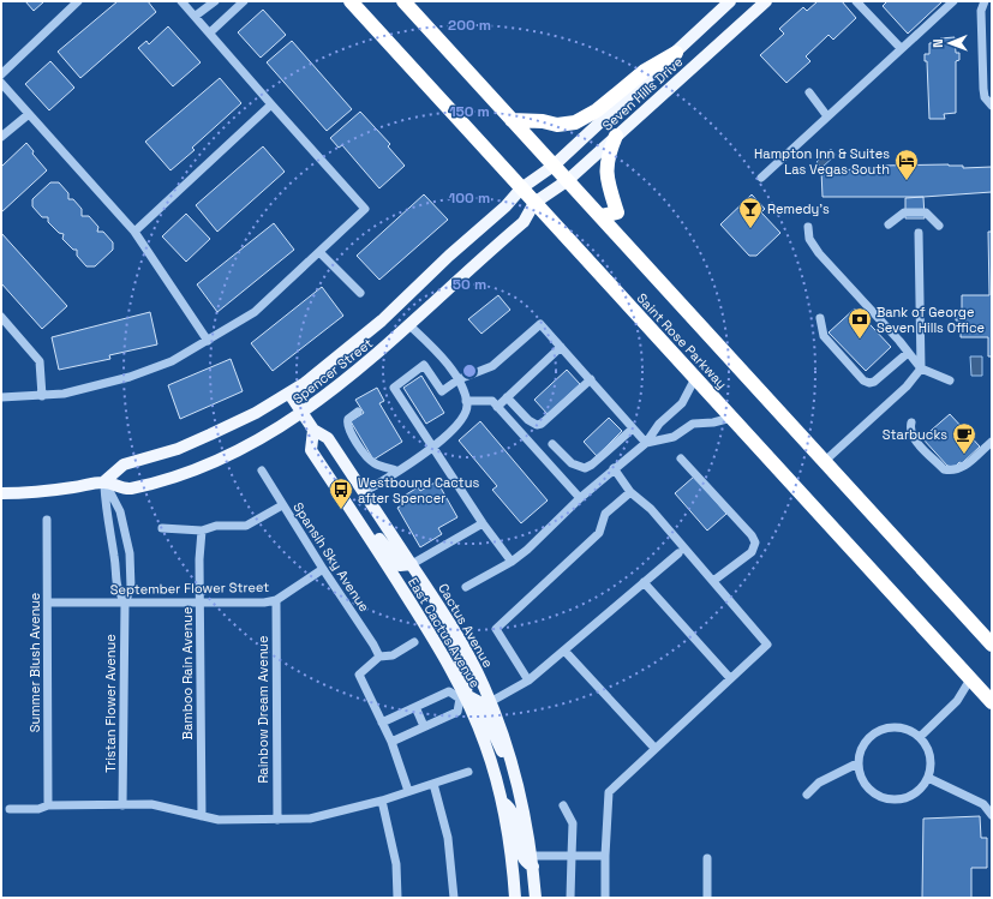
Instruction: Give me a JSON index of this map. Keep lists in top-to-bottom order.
{
  "streets": {
    "highway": ["Saint Rose Parkway"],
    "main road": [
      "Seven Hills Drive",
      "Spencer Street",
      "Cactus Avenue",
      "East Cactus Avenue"
    ],
    "street": [
      "Spansih Sky Avenue",
      "September Flower Street",
      "Summer Blush Avenue",
      "Bamboo Rain Avenue",
      "Tristan Flower Avenue",
      "Rainbow Dream Avenue"
    ]
  },
  "crossings": [
    ["Seven Hills Drive", "Saint Rose Parkway"],
    ["Seven Hills Drive", "Spencer Street"],
    ["Saint Rose Parkway", "Spencer Street"],
    ["Spencer Street", "Cactus Avenue"],
    ["Spencer Street", "Tristan Flower Avenue"],
    ["Spansih Sky Avenue", "September Flower Street"],
    ["September Flower Street", "Summer Blush Avenue"],
    ["September Flower Street", "Bamboo Rain Avenue"],
    ["September Flower Street", "Tristan Flower Avenue"],
    ["September Flower Street", "Rainbow Dream Avenue"],
    ["Cactus Avenue", "East Cactus Avenue"]
  ],
  "places": {
    "hotel": ["Hampton Inn & Suites Las Vegas South"],
    "bar": ["Remedy's"],
    "bank": ["Bank of George Seven Hills Office"],
    "cafe": ["Starbucks"],
    "bus stop": ["Westbound Cactus after Spencer"]
  },
  "north": "left",
  "rings": [
    "200 m",
    "150 m",
    "100 m",
    "50 m"
  ]
}
